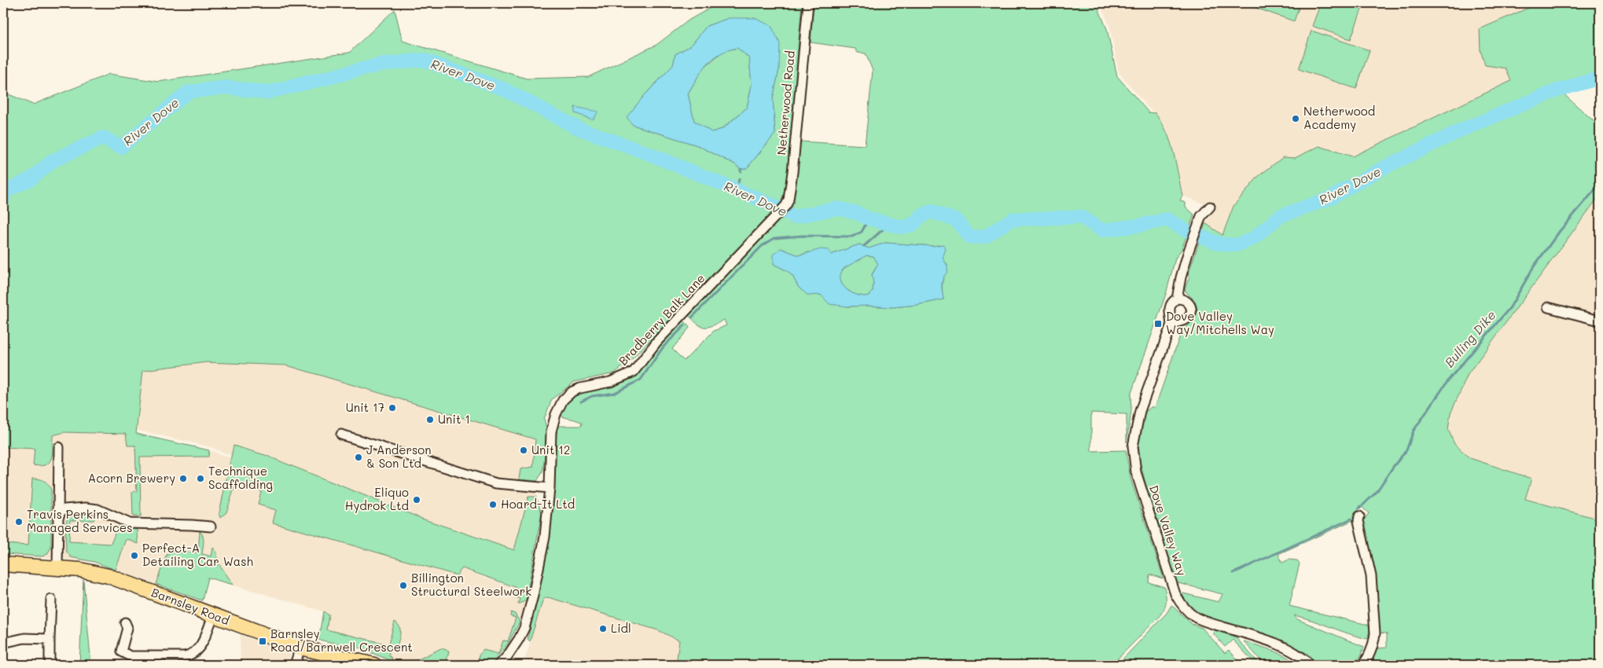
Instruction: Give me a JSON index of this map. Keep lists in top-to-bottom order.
{
  "streets": {
    "main road": ["Barnsley Road"],
    "street": ["Netherwood Road", "Bradberry Balk Lane", "Dove Valley Way"]
  },
  "crossings": [
    ["Netherwood Road", "Bradberry Balk Lane"]
  ],
  "water": ["River Dove", "Bulling Dike"],
  "places": {
    "other": [
      "Netherwood Academy",
      "Unit 17",
      "Unit 1",
      "Unit 12",
      "J Anderson & Son Ltd",
      "Acorn Brewery",
      "Technique Scaffolding",
      "Eliquo Hydrok Ltd",
      "Hoard-It Ltd",
      "Travis Perkins Managed Services",
      "Perfect-A Detailing Car Wash",
      "Billington Structural Steelwork",
      "Lidl"
    ],
    "transit": ["Dove Valley Way/Mitchells Way", "Barnsley Road/Barnwell Crescent"]
  }
}
